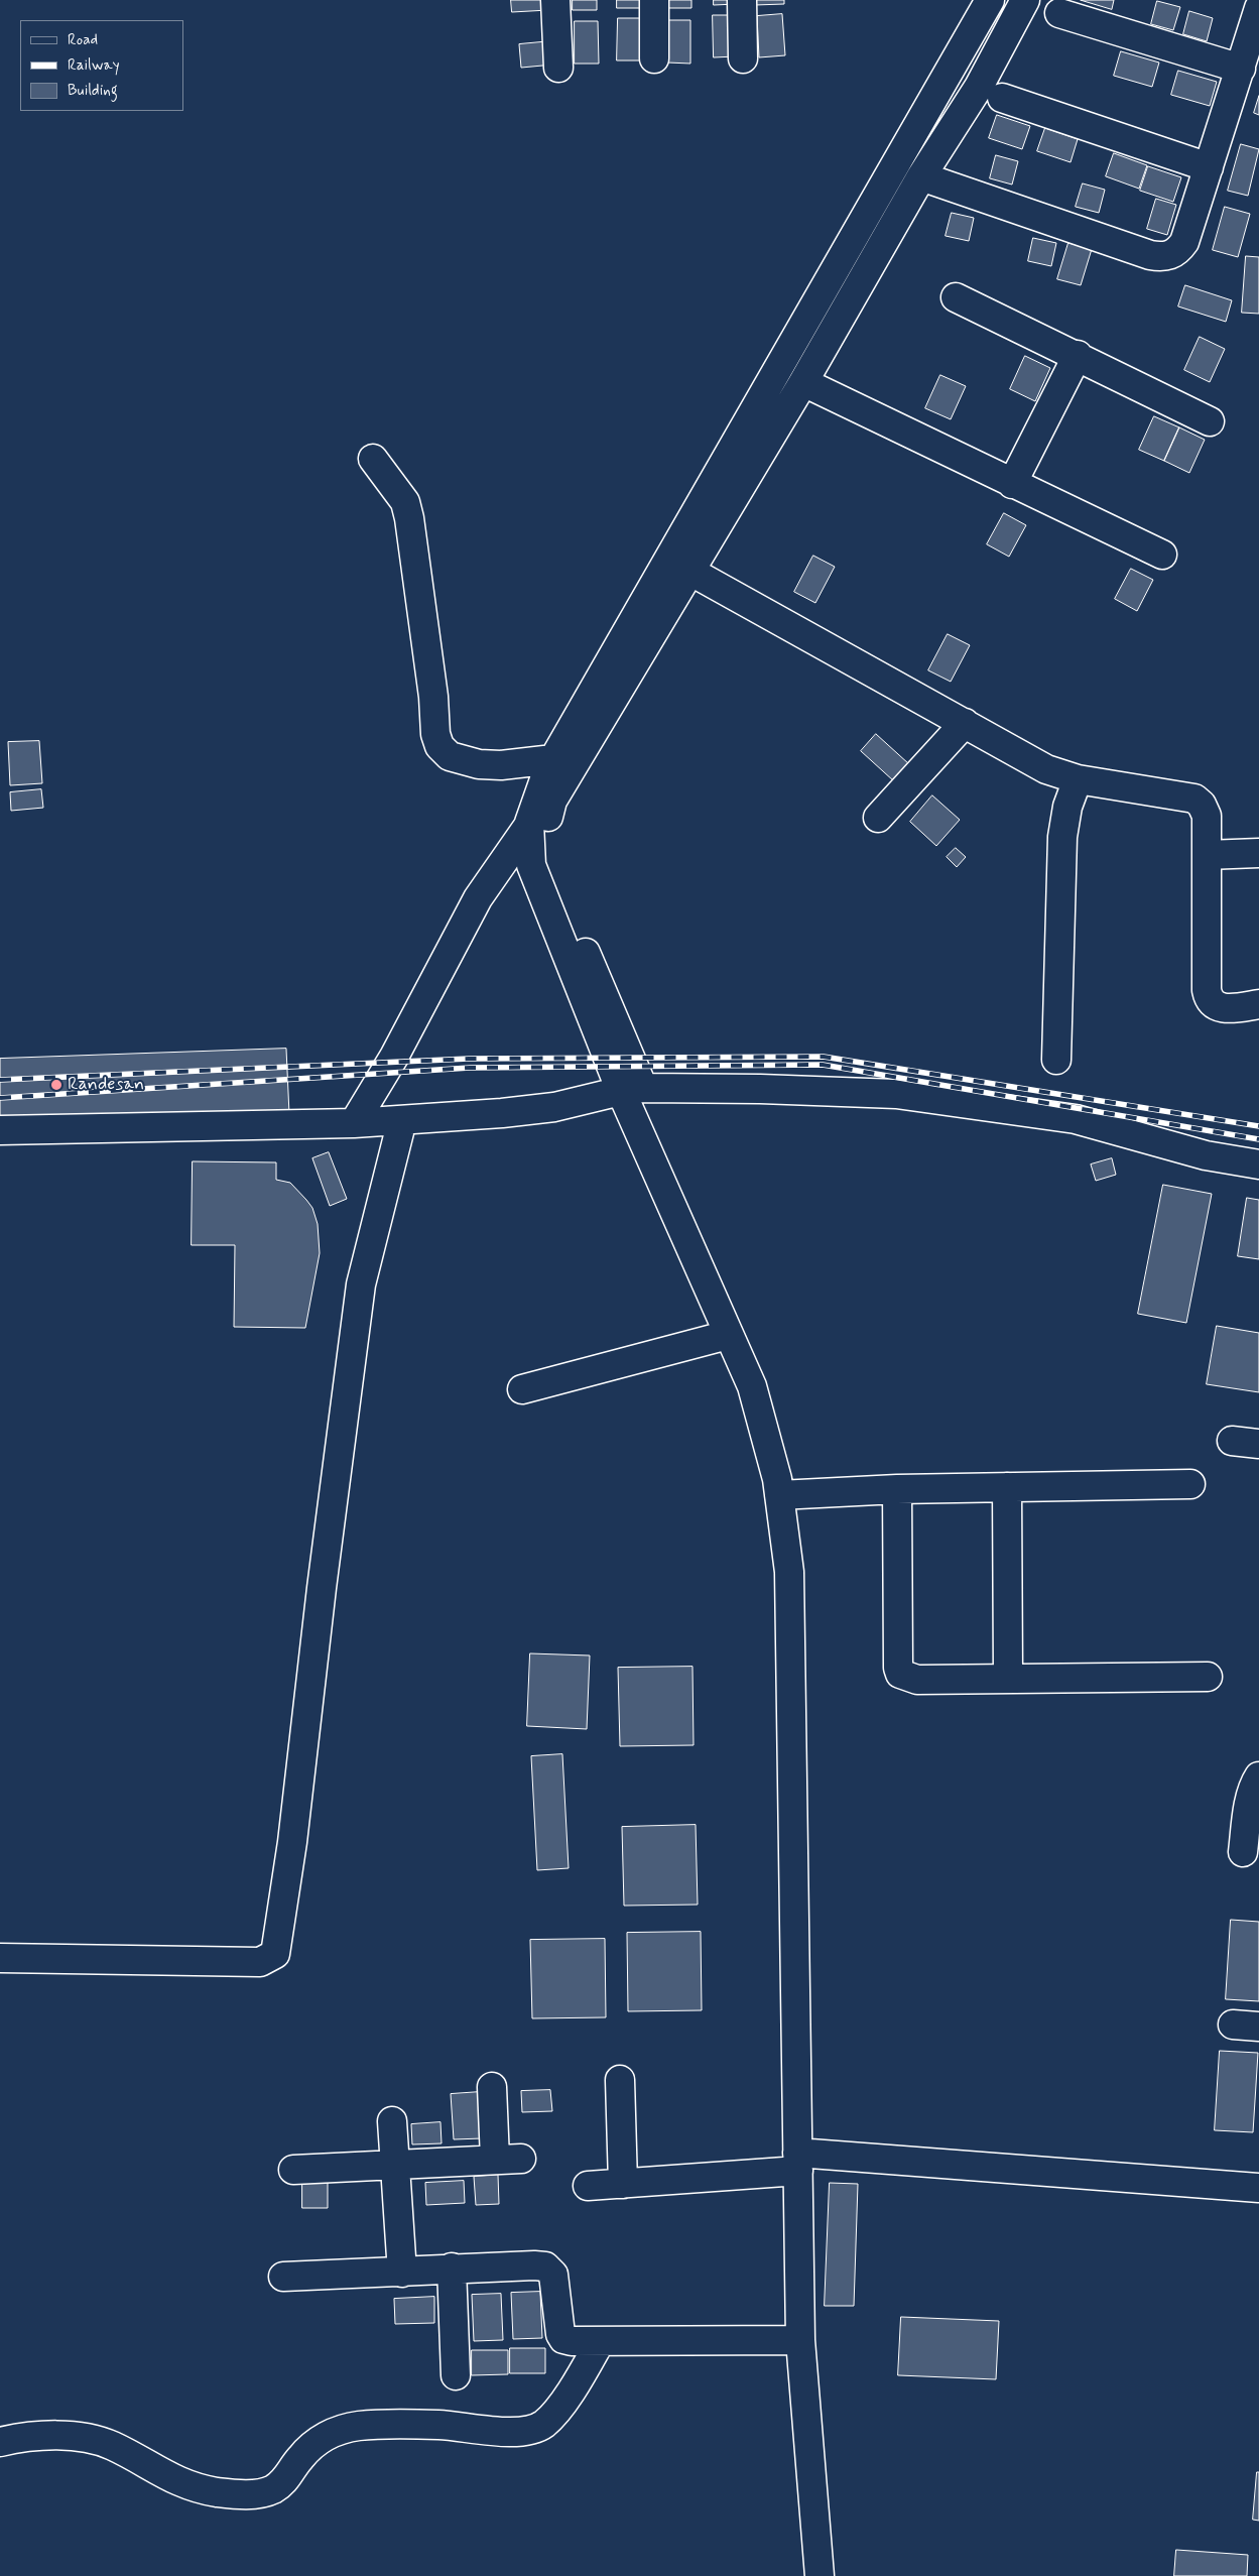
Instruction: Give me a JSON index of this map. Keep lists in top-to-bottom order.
{
  "places": ["Randesan"],
  "legend": ["Road", "Railway", "Building"]
}
